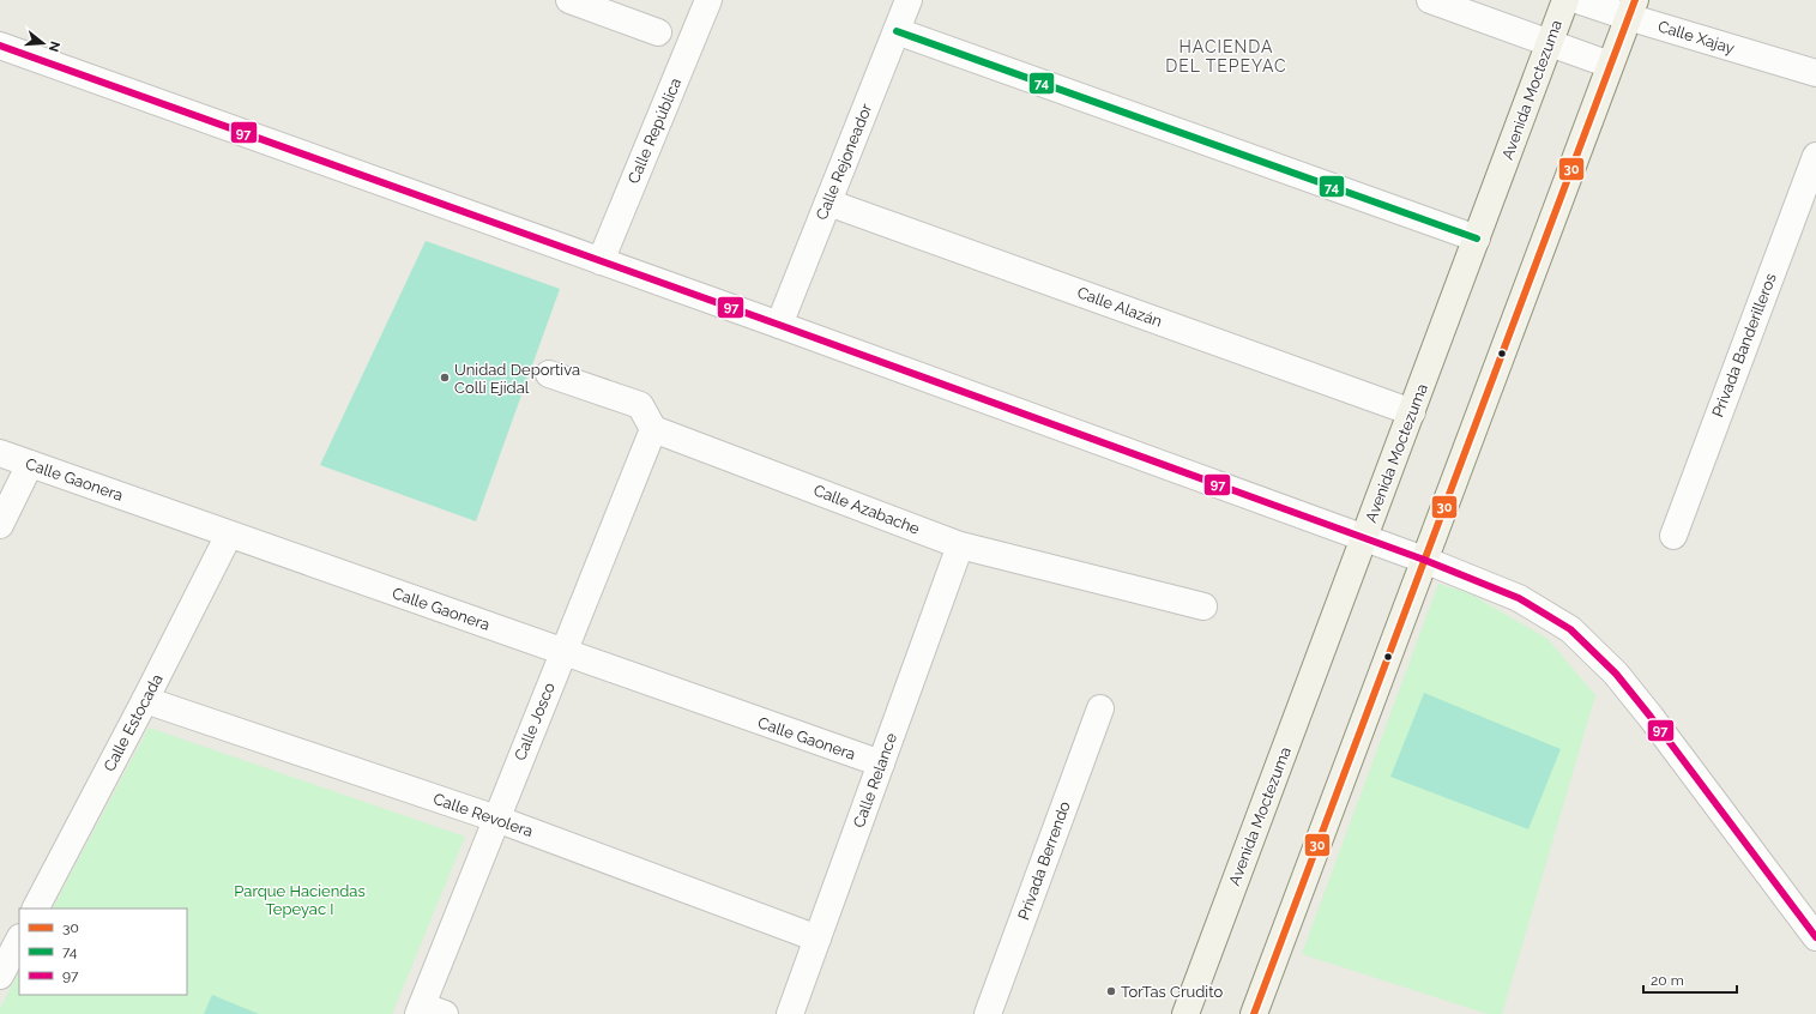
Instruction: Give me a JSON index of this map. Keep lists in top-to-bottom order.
{
  "streets": {
    "street": [
      "Calle Xajay",
      "Avenida Moctezuma",
      "Calle República",
      "Calle Rejoneador",
      "Calle Alazán",
      "Privada Banderilleros",
      "Calle Gaonera",
      "Calle Azabache",
      "Calle Josco",
      "Calle Estocada",
      "Calle Relance",
      "Calle Revolera",
      "Privada Berrendo"
    ]
  },
  "crossings": [
    ["Avenida Moctezuma", "Calle Alazán"],
    ["Calle Rejoneador", "Calle Alazán"],
    ["Calle Gaonera", "Calle Josco"],
    ["Calle Gaonera", "Calle Estocada"],
    ["Calle Gaonera", "Calle Relance"],
    ["Calle Azabache", "Calle Josco"],
    ["Calle Azabache", "Calle Relance"],
    ["Calle Josco", "Calle Revolera"],
    ["Calle Estocada", "Calle Revolera"],
    ["Calle Relance", "Calle Revolera"]
  ],
  "districts": ["HACIENDA DEL TEPEYAC"],
  "parks": ["Parque Haciendas Tepeyac I"],
  "places": ["Unidad Deportiva Colli Ejidal", "TorTas Crudito"],
  "lines": ["transit line 30", "transit line 74", "transit line 97"],
  "legend": ["30", "74", "97"],
  "scale_bar": "20 m",
  "north": "right"
}
